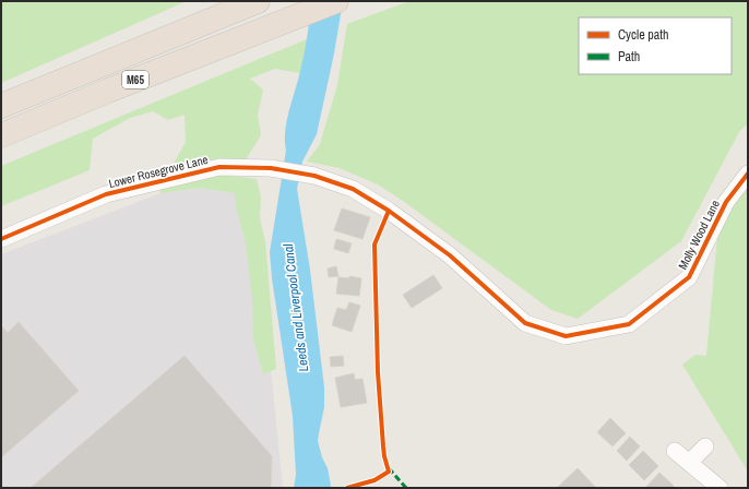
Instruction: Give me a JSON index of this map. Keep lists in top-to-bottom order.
{
  "streets": {
    "highway": ["M65"],
    "street": ["Lower Rosegrove Lane", "Molly Wood Lane"]
  },
  "crossings": [
    ["Lower Rosegrove Lane", "Molly Wood Lane"]
  ],
  "water": ["Leeds and Liverpool Canal"],
  "legend": ["Cycle path", "Path"]
}
